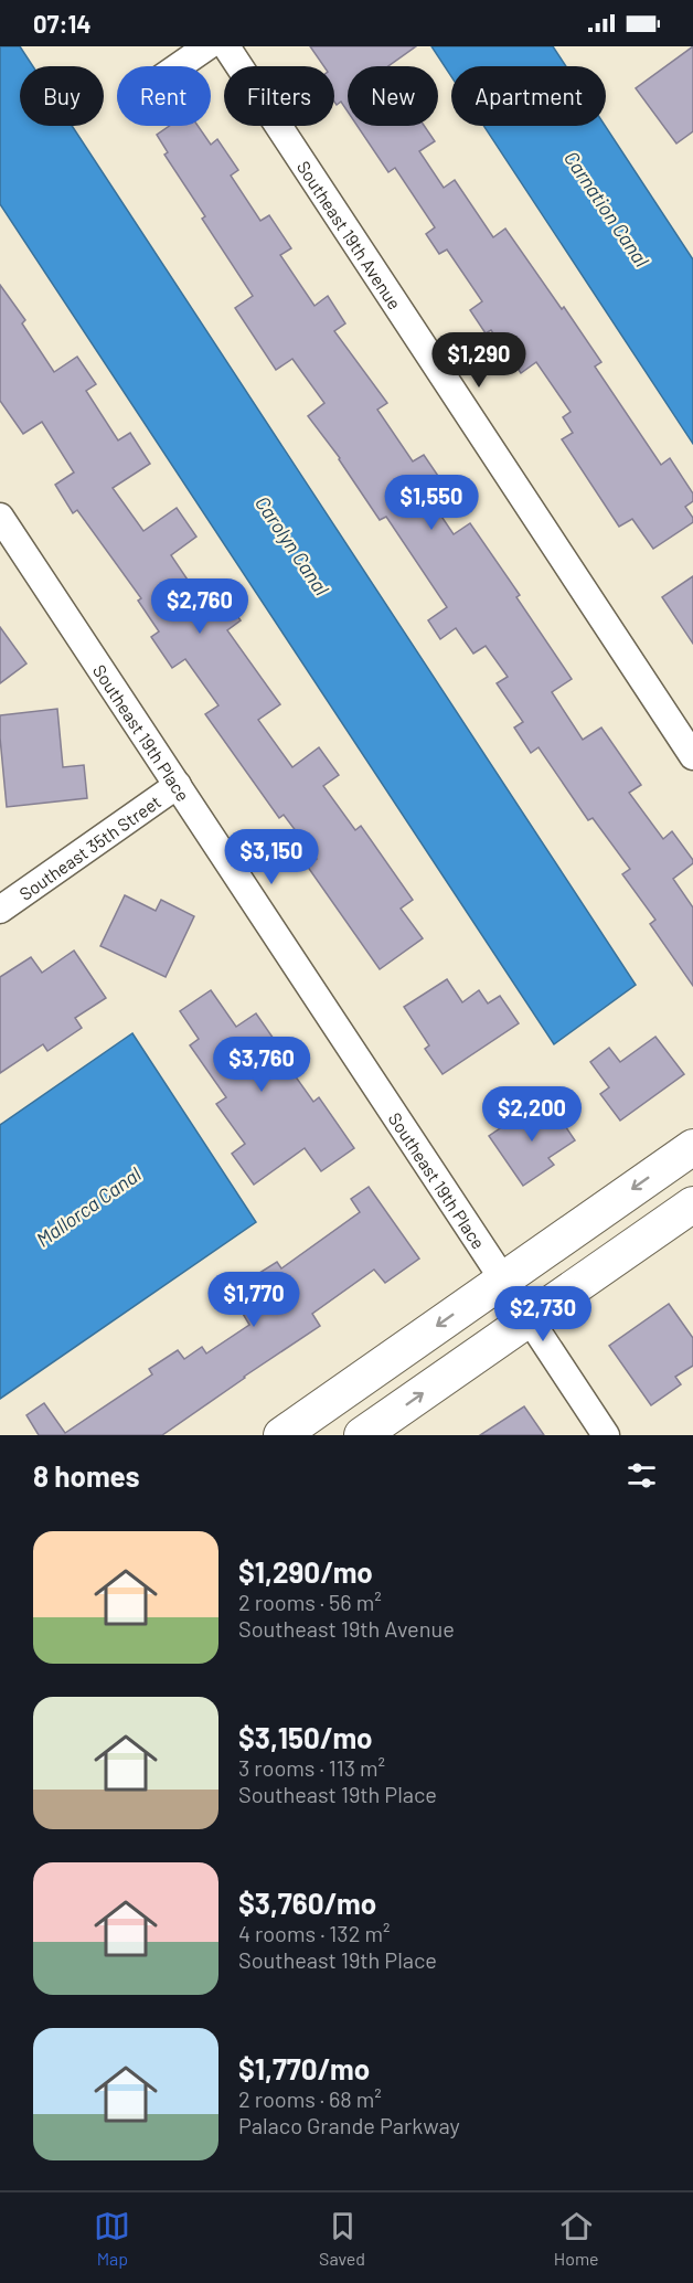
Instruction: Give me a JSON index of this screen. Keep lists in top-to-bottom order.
{
  "streets": {
    "street": ["Southeast 19th Avenue", "Southeast 19th Place", "Southeast 35th Street"]
  },
  "crossings": [
    ["Southeast 19th Place", "Southeast 35th Street"]
  ],
  "water": ["Carnation Canal", "Carolyn Canal", "Mallorca Canal"],
  "page": {
    "status": "07:14",
    "chip": [
      "Buy",
      "Rent",
      "Filters",
      "New",
      "Apartment"
    ],
    "price": [
      "$1,290",
      "$1,550",
      "$2,760",
      "$3,150",
      "$3,760",
      "$2,200",
      "$1,770",
      "$2,730"
    ],
    "heading": "8 homes",
    "list": [
      {
        "name": "$1,290/mo",
        "note": "2 rooms · 56 m² · Southeast 19th Avenue"
      },
      {
        "name": "$3,150/mo",
        "note": "3 rooms · 113 m² · Southeast 19th Place"
      },
      {
        "name": "$3,760/mo",
        "note": "4 rooms · 132 m² · Southeast 19th Place"
      },
      {
        "name": "$1,770/mo",
        "note": "2 rooms · 68 m² · Palaco Grande Parkway"
      }
    ],
    "tabs": ["Map", "Saved", "Home"]
  }
}
